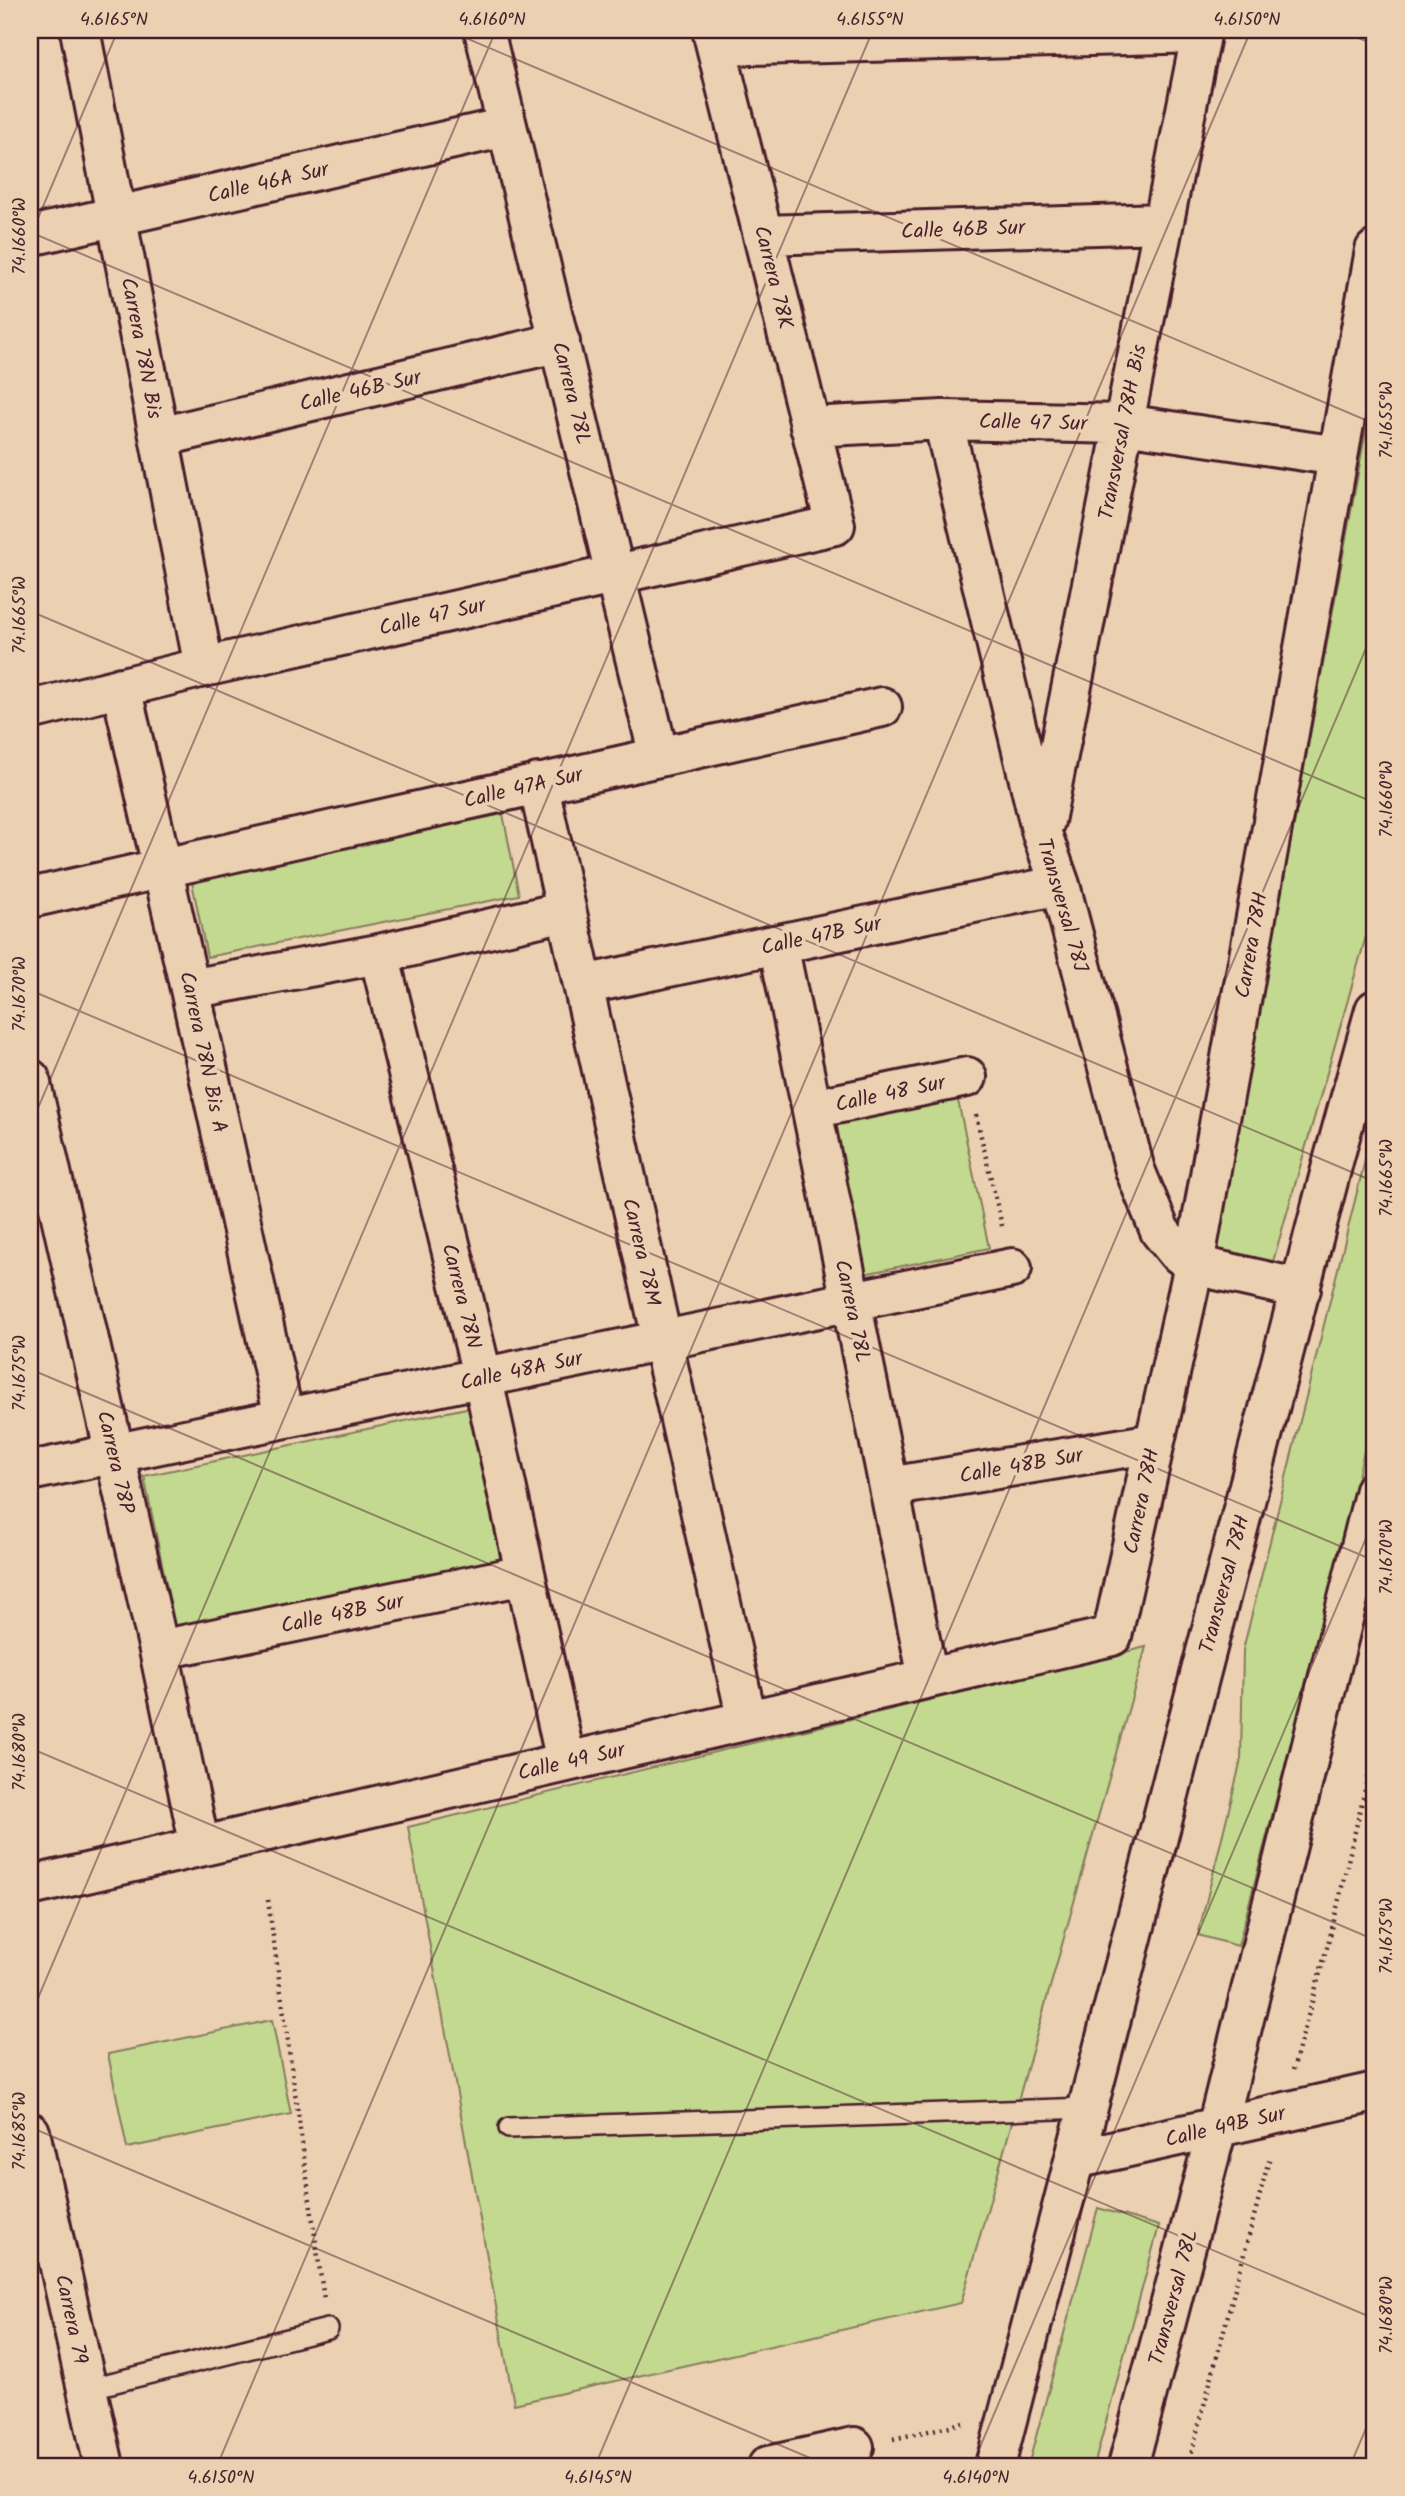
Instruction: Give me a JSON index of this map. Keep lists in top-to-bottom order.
{
  "streets": {
    "street": [
      "Calle 46A Sur",
      "Calle 46B Sur",
      "Carrera 78K",
      "Carrera 78N Bis",
      "Carrera 78L",
      "Calle 47 Sur",
      "Transversal 78H Bis",
      "Calle 47A Sur",
      "Transversal 78J",
      "Calle 47B Sur",
      "Carrera 78H",
      "Carrera 78N Bis A",
      "Calle 48 Sur",
      "Carrera 78M",
      "Carrera 78N",
      "Calle 48A Sur",
      "Carrera 78P",
      "Calle 48B Sur",
      "Transversal 78H",
      "Calle 49 Sur",
      "Calle 49B Sur",
      "Transversal 78L",
      "Carrera 79"
    ]
  },
  "crossings": [
    ["Calle 46A Sur", "Carrera 78N Bis"],
    ["Calle 46A Sur", "Carrera 78L"],
    ["Calle 46B Sur", "Carrera 78K"],
    ["Calle 46B Sur", "Carrera 78N Bis"],
    ["Calle 46B Sur", "Carrera 78L"],
    ["Calle 46B Sur", "Transversal 78H Bis"],
    ["Carrera 78K", "Calle 47 Sur"],
    ["Carrera 78N Bis", "Calle 47 Sur"],
    ["Carrera 78L", "Calle 47 Sur"],
    ["Carrera 78L", "Calle 47A Sur"],
    ["Carrera 78L", "Calle 47B Sur"],
    ["Carrera 78L", "Calle 48 Sur"],
    ["Carrera 78L", "Calle 48A Sur"],
    ["Carrera 78L", "Calle 48B Sur"],
    ["Carrera 78L", "Calle 49 Sur"],
    ["Calle 47 Sur", "Transversal 78H Bis"],
    ["Calle 47 Sur", "Transversal 78J"],
    ["Calle 47 Sur", "Carrera 78H"],
    ["Calle 47 Sur", "Carrera 78N Bis A"],
    ["Transversal 78H Bis", "Transversal 78J"],
    ["Calle 47A Sur", "Carrera 78N Bis A"],
    ["Calle 47A Sur", "Carrera 78M"],
    ["Transversal 78J", "Calle 47B Sur"],
    ["Transversal 78J", "Carrera 78H"],
    ["Calle 47B Sur", "Carrera 78M"],
    ["Carrera 78H", "Calle 48B Sur"],
    ["Carrera 78H", "Calle 49 Sur"],
    ["Carrera 78N Bis A", "Calle 48A Sur"],
    ["Carrera 78M", "Calle 48A Sur"],
    ["Carrera 78M", "Calle 49 Sur"],
    ["Carrera 78N", "Calle 48A Sur"],
    ["Carrera 78N", "Calle 48B Sur"],
    ["Carrera 78N", "Calle 49 Sur"],
    ["Calle 48A Sur", "Carrera 78P"],
    ["Carrera 78P", "Calle 48B Sur"],
    ["Carrera 78P", "Calle 49 Sur"],
    ["Transversal 78H", "Calle 49B Sur"],
    ["Calle 49B Sur", "Transversal 78L"]
  ],
  "coordinates": [
    "4.6165°N",
    "4.6160°N",
    "4.6155°N",
    "4.6150°N",
    "74.1660°W",
    "74.1655°W",
    "74.1665°W",
    "74.1670°W",
    "74.1675°W",
    "74.1680°W",
    "74.1685°W",
    "4.6145°N",
    "4.6140°N"
  ]
}
